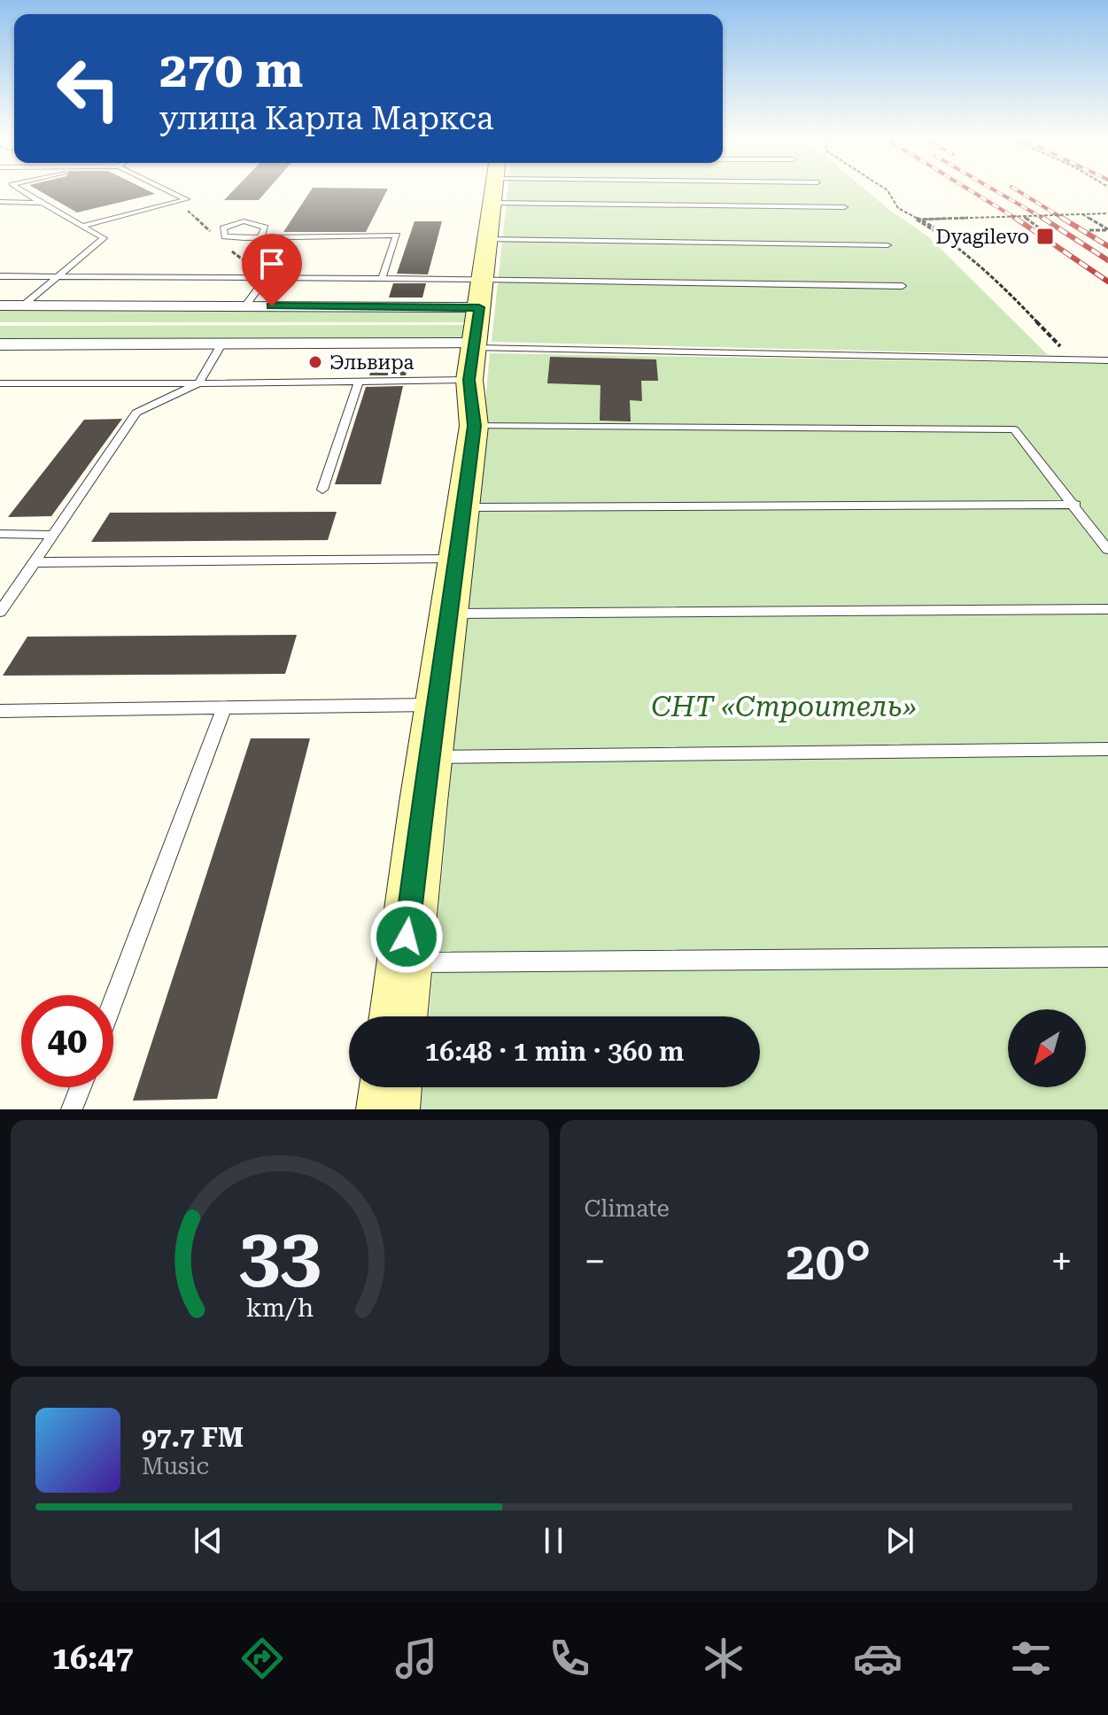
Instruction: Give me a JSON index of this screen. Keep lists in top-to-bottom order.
{
  "parks": ["СНТ «Строитель»"],
  "places": {
    "transit": ["Dyagilevo"],
    "other": ["Эльвира"]
  },
  "north": "bottom left",
  "page": {
    "turn": ["270 m", "улица Карла Маркса"],
    "limit": "40",
    "trip": "16:48 · 1 min · 360 m",
    "tile": "Climate",
    "heat": ["−", "20°", "+"],
    "song": ["97.7 FM", "Music"],
    "tabs": "16:47",
    "gauge": ["33", "km/h"]
  }
}
